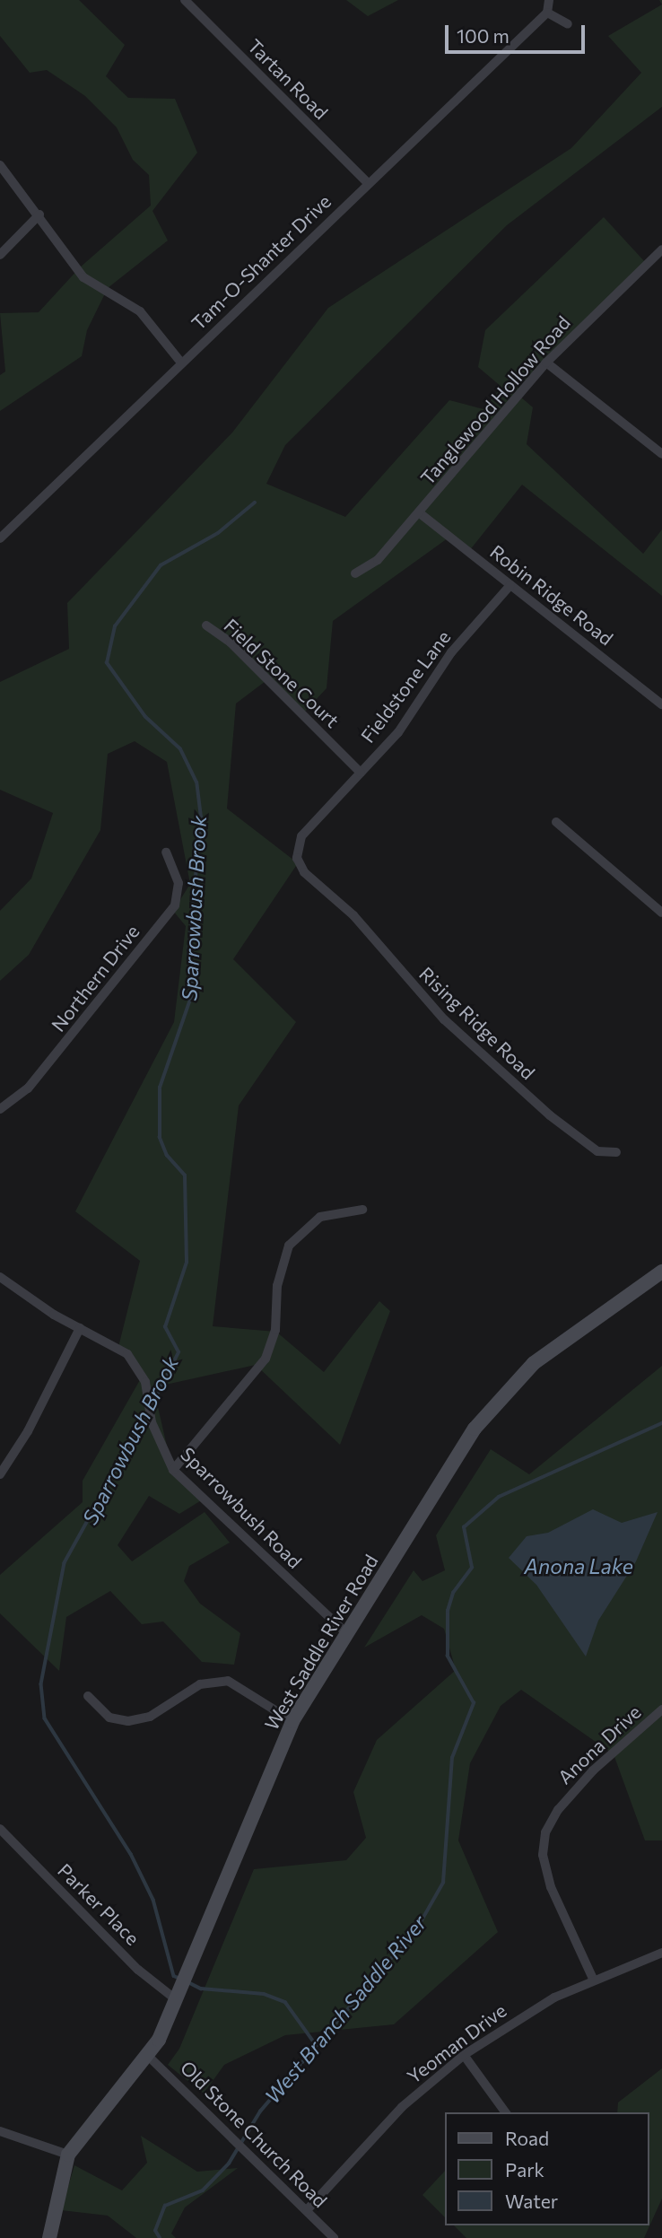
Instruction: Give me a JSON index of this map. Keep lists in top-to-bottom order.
{
  "streets": {
    "street": [
      "Tartan Road",
      "Tam-O-Shanter Drive",
      "Tanglewood Hollow Road",
      "Robin Ridge Road",
      "Field Stone Court",
      "Fieldstone Lane",
      "Northern Drive",
      "Rising Ridge Road",
      "Sparrowbush Road",
      "West Saddle River Road",
      "Anona Drive",
      "Parker Place",
      "Yeoman Drive",
      "Old Stone Church Road"
    ]
  },
  "crossings": [
    ["Tartan Road", "Tam-O-Shanter Drive"],
    ["Tanglewood Hollow Road", "Robin Ridge Road"],
    ["Robin Ridge Road", "Fieldstone Lane"],
    ["Field Stone Court", "Fieldstone Lane"],
    ["Fieldstone Lane", "Rising Ridge Road"],
    ["Sparrowbush Road", "West Saddle River Road"],
    ["West Saddle River Road", "Parker Place"],
    ["West Saddle River Road", "Old Stone Church Road"],
    ["Anona Drive", "Yeoman Drive"],
    ["Yeoman Drive", "Old Stone Church Road"]
  ],
  "water": ["Sparrowbush Brook", "Anona Lake", "West Branch Saddle River"],
  "legend": ["Road", "Park", "Water"],
  "scale_bar": "100 m"
}
